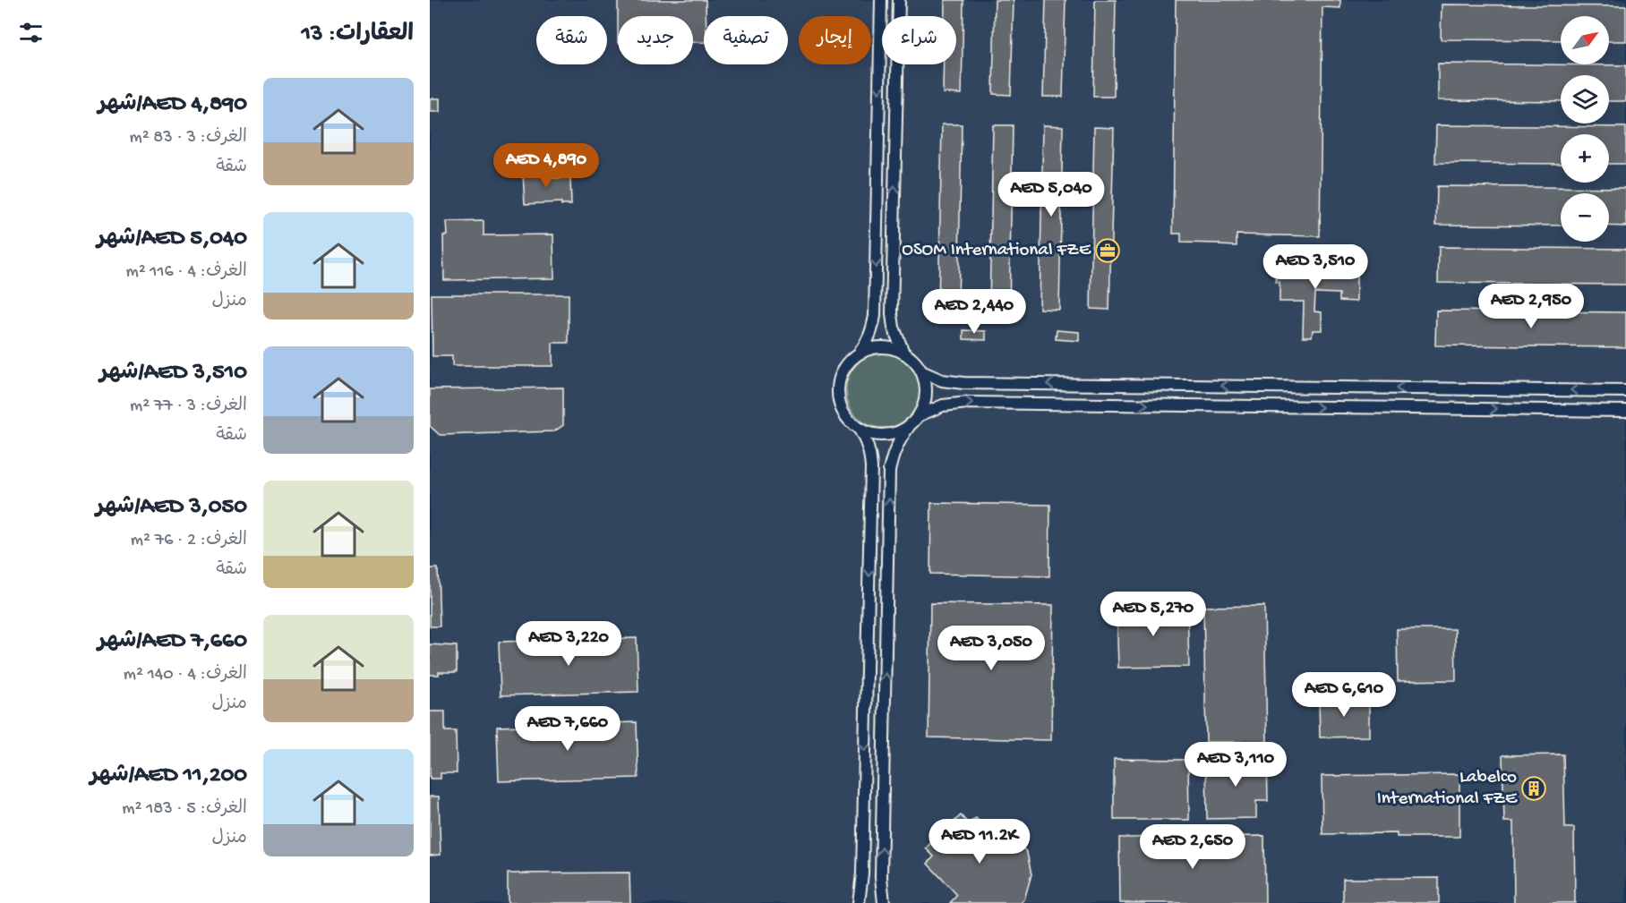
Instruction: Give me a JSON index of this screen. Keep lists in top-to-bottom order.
{
  "places": {
    "office": ["OSOM International FZE"],
    "building": ["Labelco International FZE"]
  },
  "north": "top right",
  "page": {
    "heading": "العقارات: 13",
    "map_buttons": ["+", "−"],
    "chip": [
      "شراء",
      "إيجار",
      "تصفية",
      "جديد",
      "شقة"
    ],
    "list": [
      {
        "name": "AED 4,890/شهر",
        "note": "الغرف: 3 · 83 m² · شقة"
      },
      {
        "name": "AED 5,040/شهر",
        "note": "الغرف: 4 · 116 m² · منزل"
      },
      {
        "name": "AED 3,510/شهر",
        "note": "الغرف: 3 · 77 m² · شقة"
      },
      {
        "name": "AED 3,050/شهر",
        "note": "الغرف: 2 · 76 m² · شقة"
      },
      {
        "name": "AED 7,660/شهر",
        "note": "الغرف: 4 · 140 m² · منزل"
      },
      {
        "name": "AED 11,200/شهر",
        "note": "الغرف: 5 · 183 m² · منزل"
      }
    ],
    "price": [
      "AED 4,890",
      "AED 5,040",
      "AED 3,510",
      "AED 2,950",
      "AED 2,440",
      "AED 5,270",
      "AED 3,220",
      "AED 3,050",
      "AED 6,610",
      "AED 7,660",
      "AED 3,110",
      "AED 11.2K",
      "AED 2,650"
    ]
  }
}
